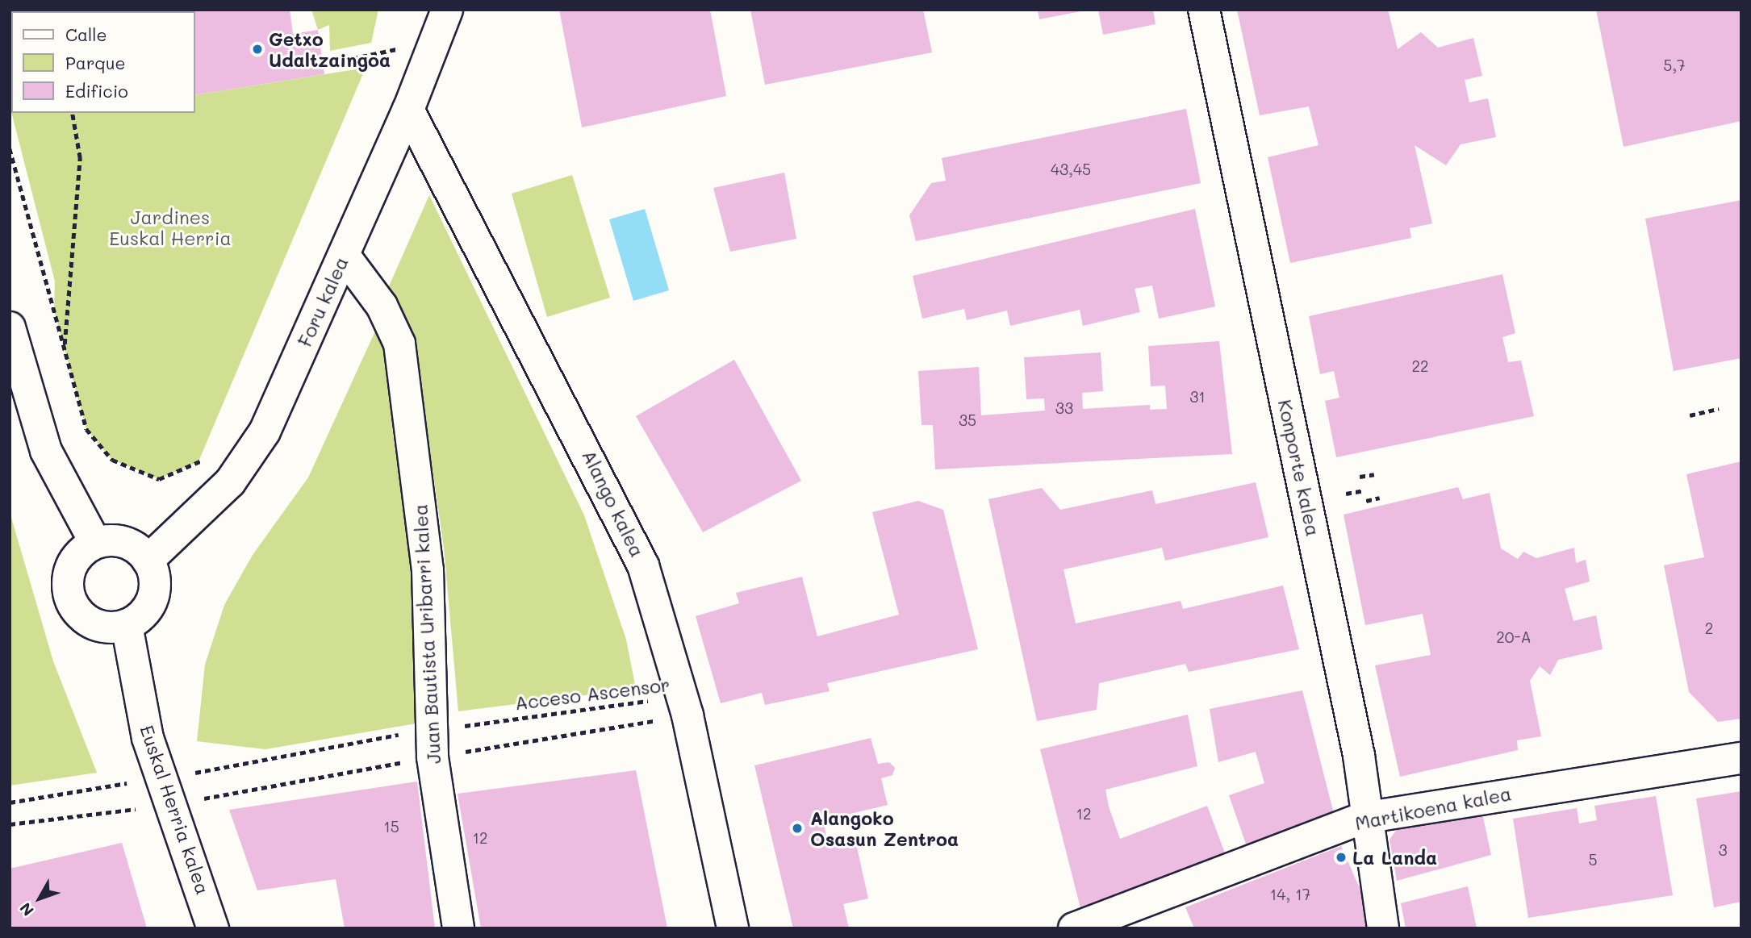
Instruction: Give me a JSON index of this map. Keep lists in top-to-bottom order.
{
  "streets": {
    "street": [
      "Foru kalea",
      "Konporte kalea",
      "Alango kalea",
      "Juan Bautista Uribarri kalea",
      "Martikoena kalea",
      "Euskal Herria kalea"
    ],
    "path": ["Acceso Ascensor"]
  },
  "crossings": [
    ["Foru kalea", "Alango kalea"],
    ["Foru kalea", "Juan Bautista Uribarri kalea"],
    ["Foru kalea", "Euskal Herria kalea"],
    ["Konporte kalea", "Martikoena kalea"],
    ["Alango kalea", "Acceso Ascensor"]
  ],
  "parks": ["Jardines Euskal Herria"],
  "places": ["Getxo Udaltzaingoa", "Alangoko Osasun Zentroa", "La Landa"],
  "house_numbers": [
    "5,7",
    "43,45",
    "22",
    "31",
    "33",
    "35",
    "2",
    "20-A",
    "12",
    "15",
    "12",
    "3",
    "5",
    "14, 17"
  ],
  "legend": ["Calle", "Parque", "Edificio"],
  "north": "bottom left"
}
